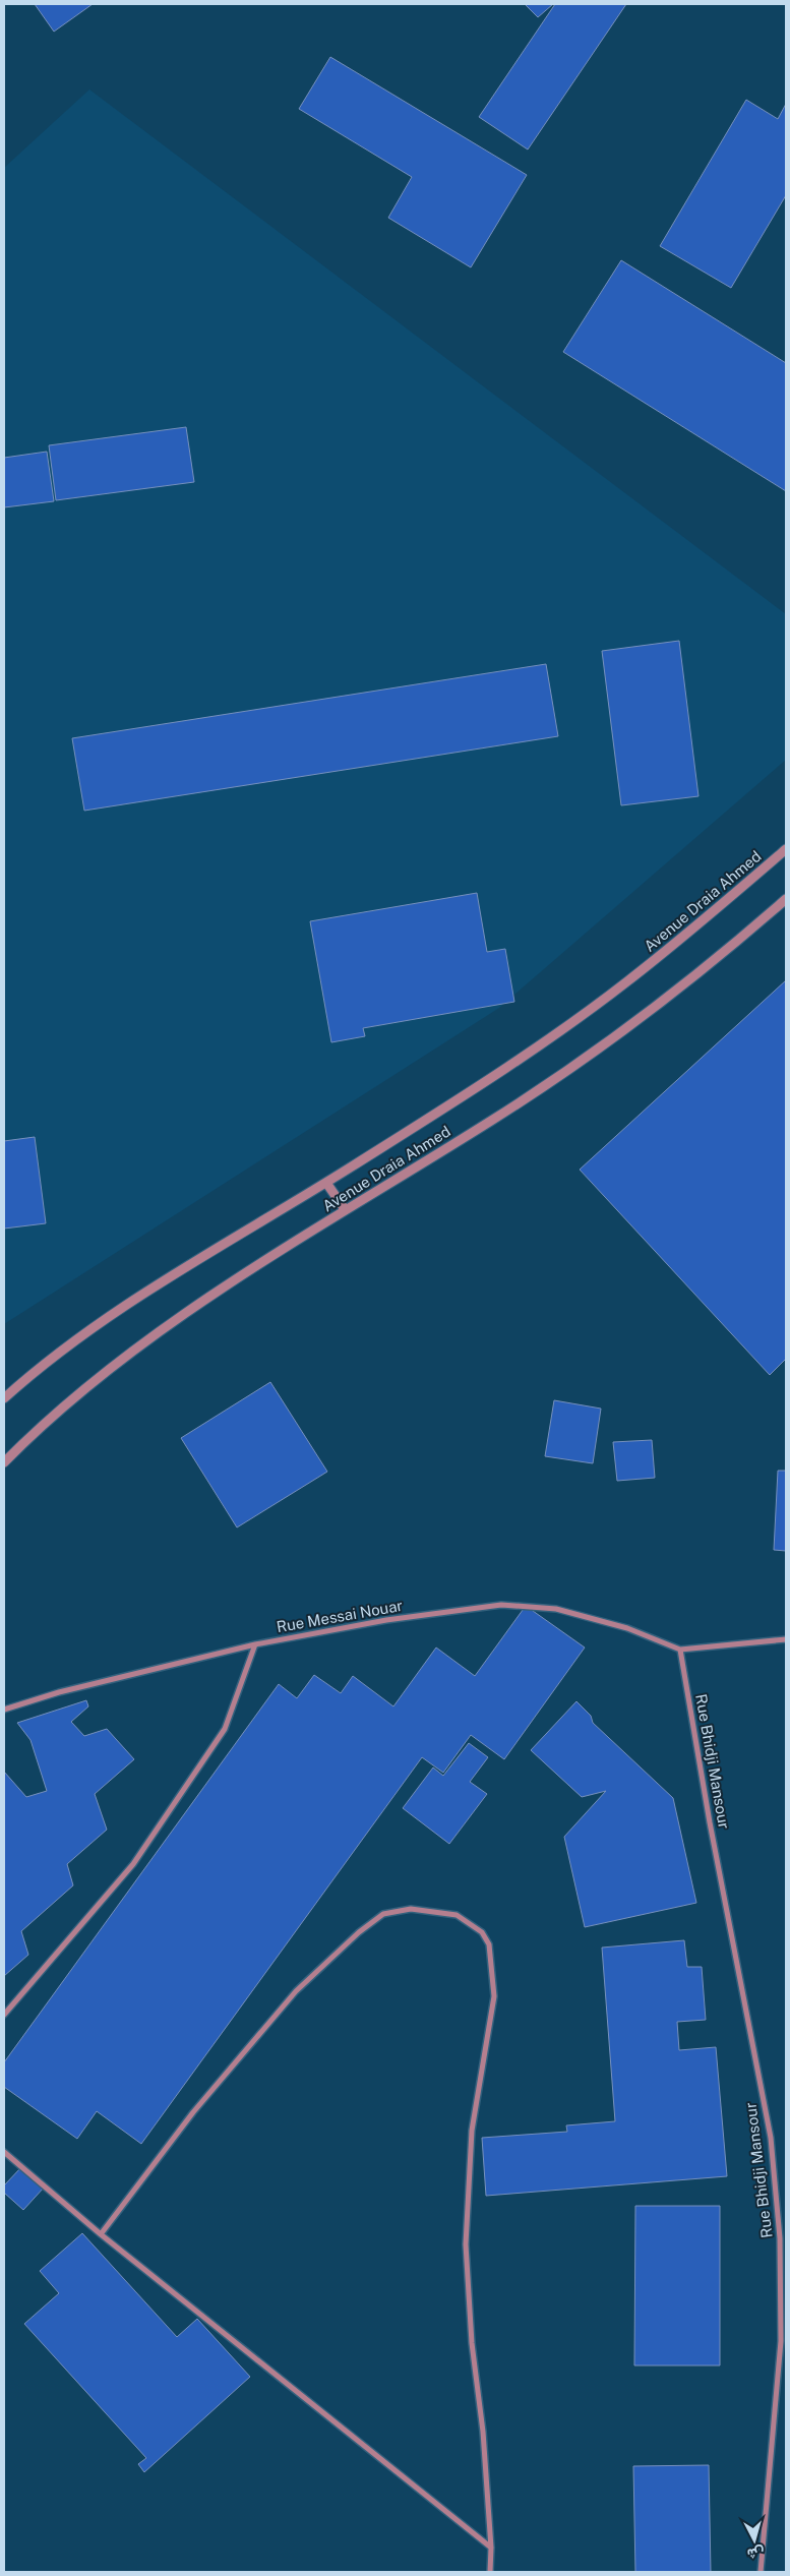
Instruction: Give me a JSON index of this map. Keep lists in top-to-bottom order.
{
  "streets": {
    "street": ["Avenue Draia Ahmed", "Rue Messai Nouar", "Rue Bhidji Mansour"]
  },
  "crossings": [
    ["Rue Messai Nouar", "Rue Bhidji Mansour"]
  ],
  "north": "bottom"
}
